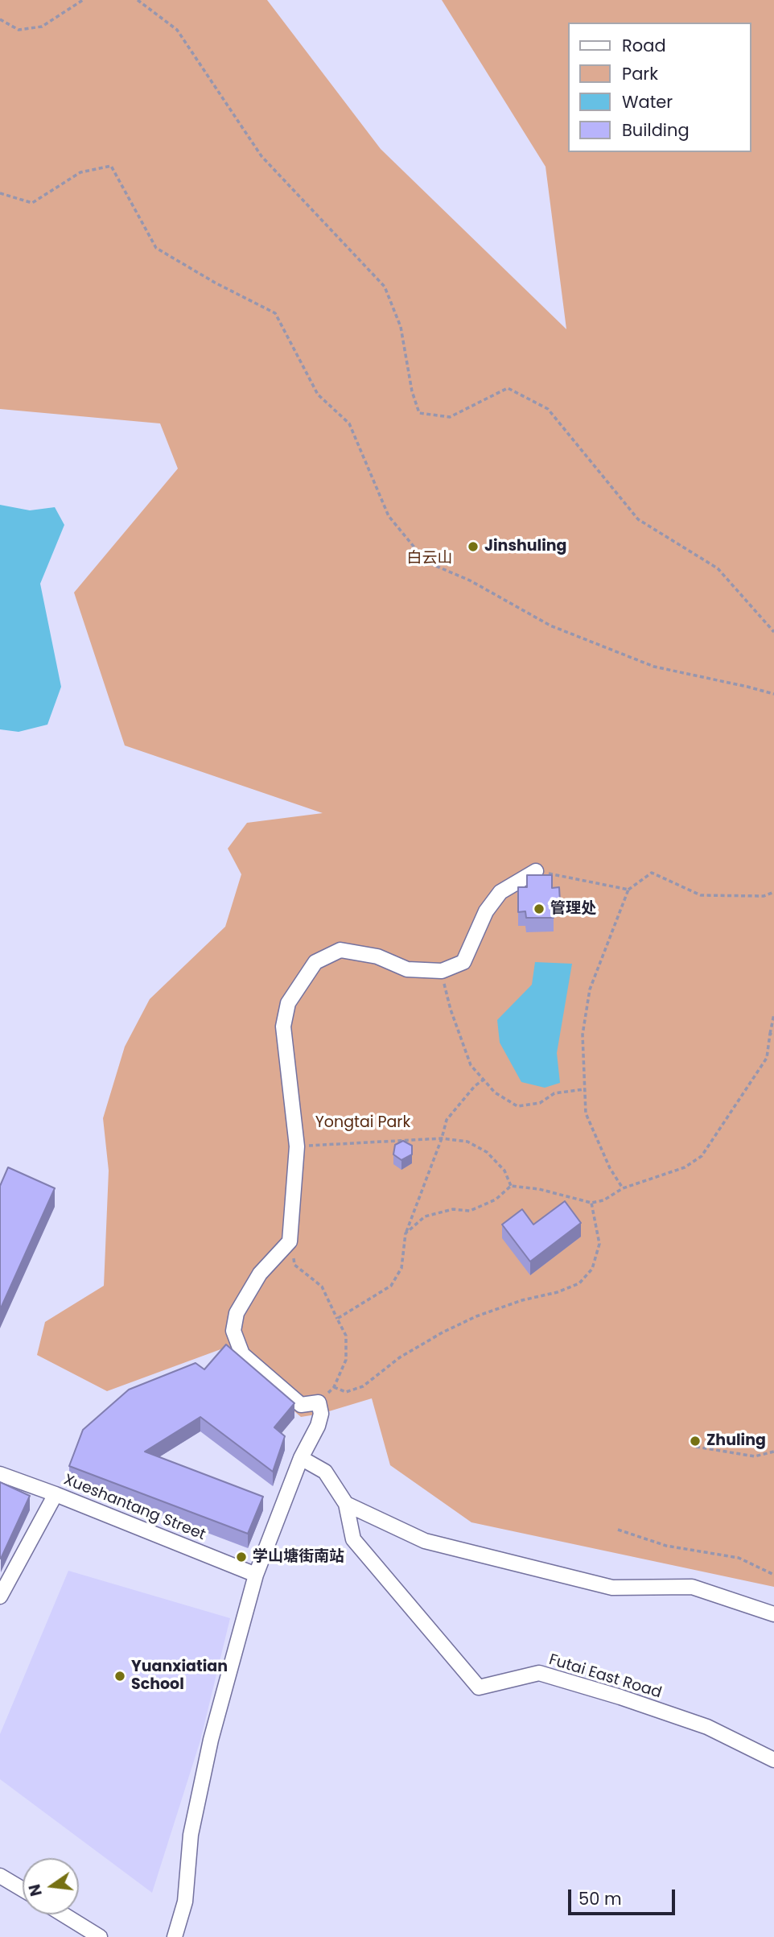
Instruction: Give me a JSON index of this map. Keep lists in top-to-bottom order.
{
  "streets": {
    "street": ["Xueshantang Street", "Futai East Road"]
  },
  "parks": ["白云山", "Yongtai Park"],
  "places": [
    "Jinshuling",
    "管理处",
    "Zhuling",
    "学山塘街南站",
    "Yuanxiatian School"
  ],
  "legend": [
    "Road",
    "Park",
    "Water",
    "Building"
  ],
  "scale_bar": "50 m",
  "north": "left"
}
